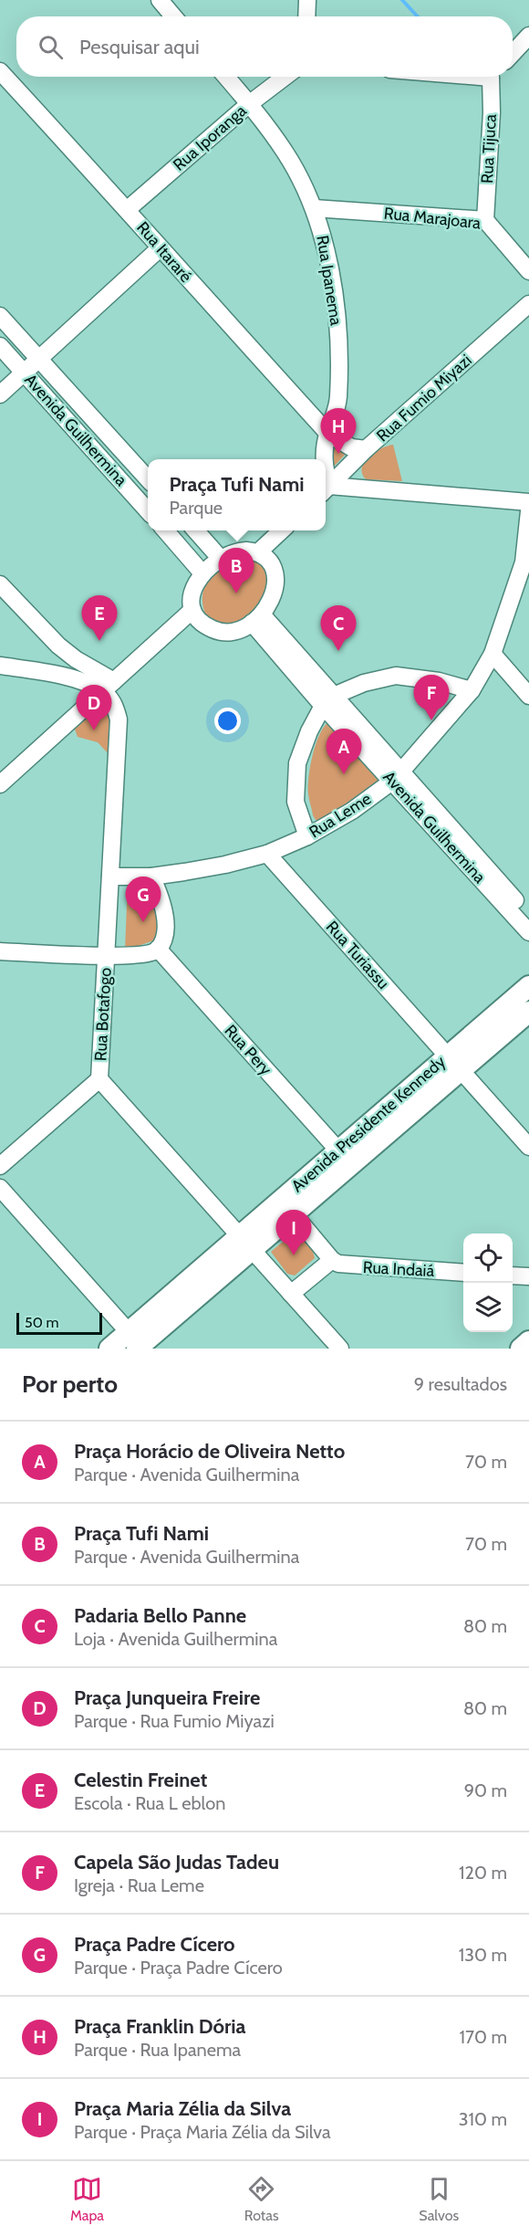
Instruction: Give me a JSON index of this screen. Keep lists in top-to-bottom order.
{
  "streets": {
    "main road": ["Avenida Presidente Kennedy"],
    "street": [
      "Rua Iporanga",
      "Rua Tijuca",
      "Rua Marajoara",
      "Rua Itararé",
      "Rua Ipanema",
      "Rua Fumio Miyazi",
      "Avenida Guilhermina",
      "Rua Leme",
      "Rua Turiassu",
      "Rua Botafogo",
      "Rua Pery",
      "Rua Indaiá"
    ]
  },
  "crossings": [
    ["Rua Iporanga", "Rua Itararé"],
    ["Rua Iporanga", "Rua Ipanema"],
    ["Rua Tijuca", "Rua Marajoara"],
    ["Rua Marajoara", "Rua Ipanema"],
    ["Rua Itararé", "Rua Ipanema"],
    ["Rua Itararé", "Rua Fumio Miyazi"],
    ["Avenida Guilhermina", "Rua Leme"],
    ["Rua Leme", "Rua Turiassu"],
    ["Rua Leme", "Rua Botafogo"],
    ["Rua Turiassu", "Avenida Presidente Kennedy"],
    ["Rua Botafogo", "Avenida Presidente Kennedy"],
    ["Rua Pery", "Avenida Presidente Kennedy"]
  ],
  "scale_bar": "50 m",
  "page": {
    "search": "Pesquisar aqui",
    "pins": [
      "H",
      "B",
      "E",
      "C",
      "F",
      "D",
      "A",
      "G",
      "I"
    ],
    "popup": ["Praça Tufi Nami", "Parque"],
    "scale": "50 m",
    "heading": ["Por perto", "9 resultados"],
    "list": [
      {
        "mark": "A",
        "name": "Praça Horácio de Oliveira Netto",
        "note": "Parque · Avenida Guilhermina",
        "value": "70 m"
      },
      {
        "mark": "B",
        "name": "Praça Tufi Nami",
        "note": "Parque · Avenida Guilhermina",
        "value": "70 m"
      },
      {
        "mark": "C",
        "name": "Padaria Bello Panne",
        "note": "Loja · Avenida Guilhermina",
        "value": "80 m"
      },
      {
        "mark": "D",
        "name": "Praça Junqueira Freire",
        "note": "Parque · Rua Fumio Miyazi",
        "value": "80 m"
      },
      {
        "mark": "E",
        "name": "Celestin Freinet",
        "note": "Escola · Rua L eblon",
        "value": "90 m"
      },
      {
        "mark": "F",
        "name": "Capela São Judas Tadeu",
        "note": "Igreja · Rua Leme",
        "value": "120 m"
      },
      {
        "mark": "G",
        "name": "Praça Padre Cícero",
        "note": "Parque · Praça Padre Cícero",
        "value": "130 m"
      },
      {
        "mark": "H",
        "name": "Praça Franklin Dória",
        "note": "Parque · Rua Ipanema",
        "value": "170 m"
      },
      {
        "mark": "I",
        "name": "Praça Maria Zélia da Silva",
        "note": "Parque · Praça Maria Zélia da Silva",
        "value": "310 m"
      }
    ],
    "nav": ["Mapa", "Rotas", "Salvos"]
  }
}
